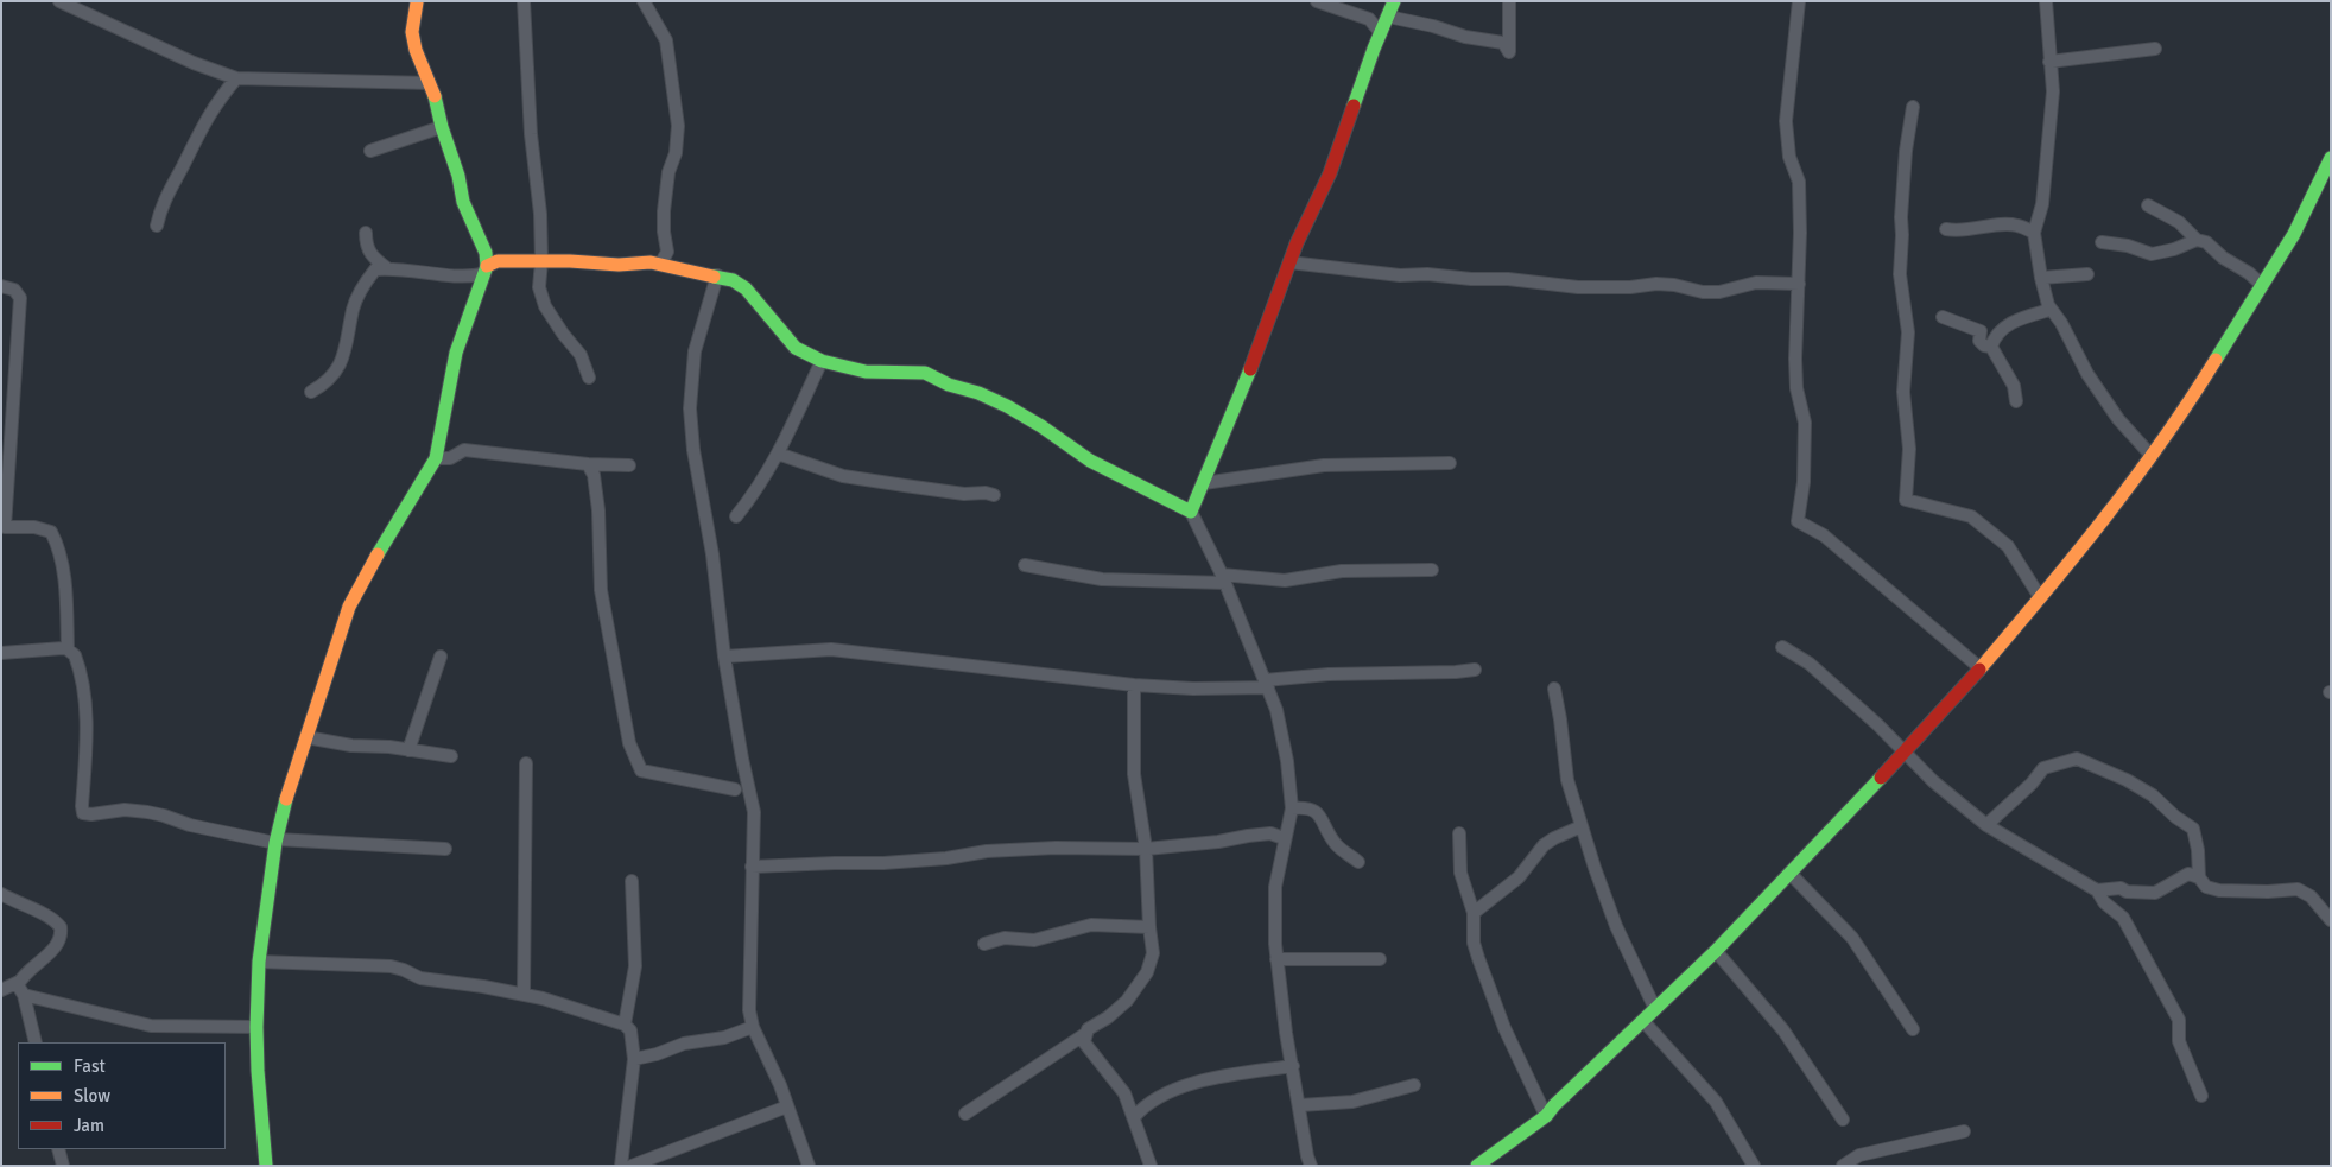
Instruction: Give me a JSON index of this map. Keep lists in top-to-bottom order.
{
  "legend": ["Fast", "Slow", "Jam"]
}
